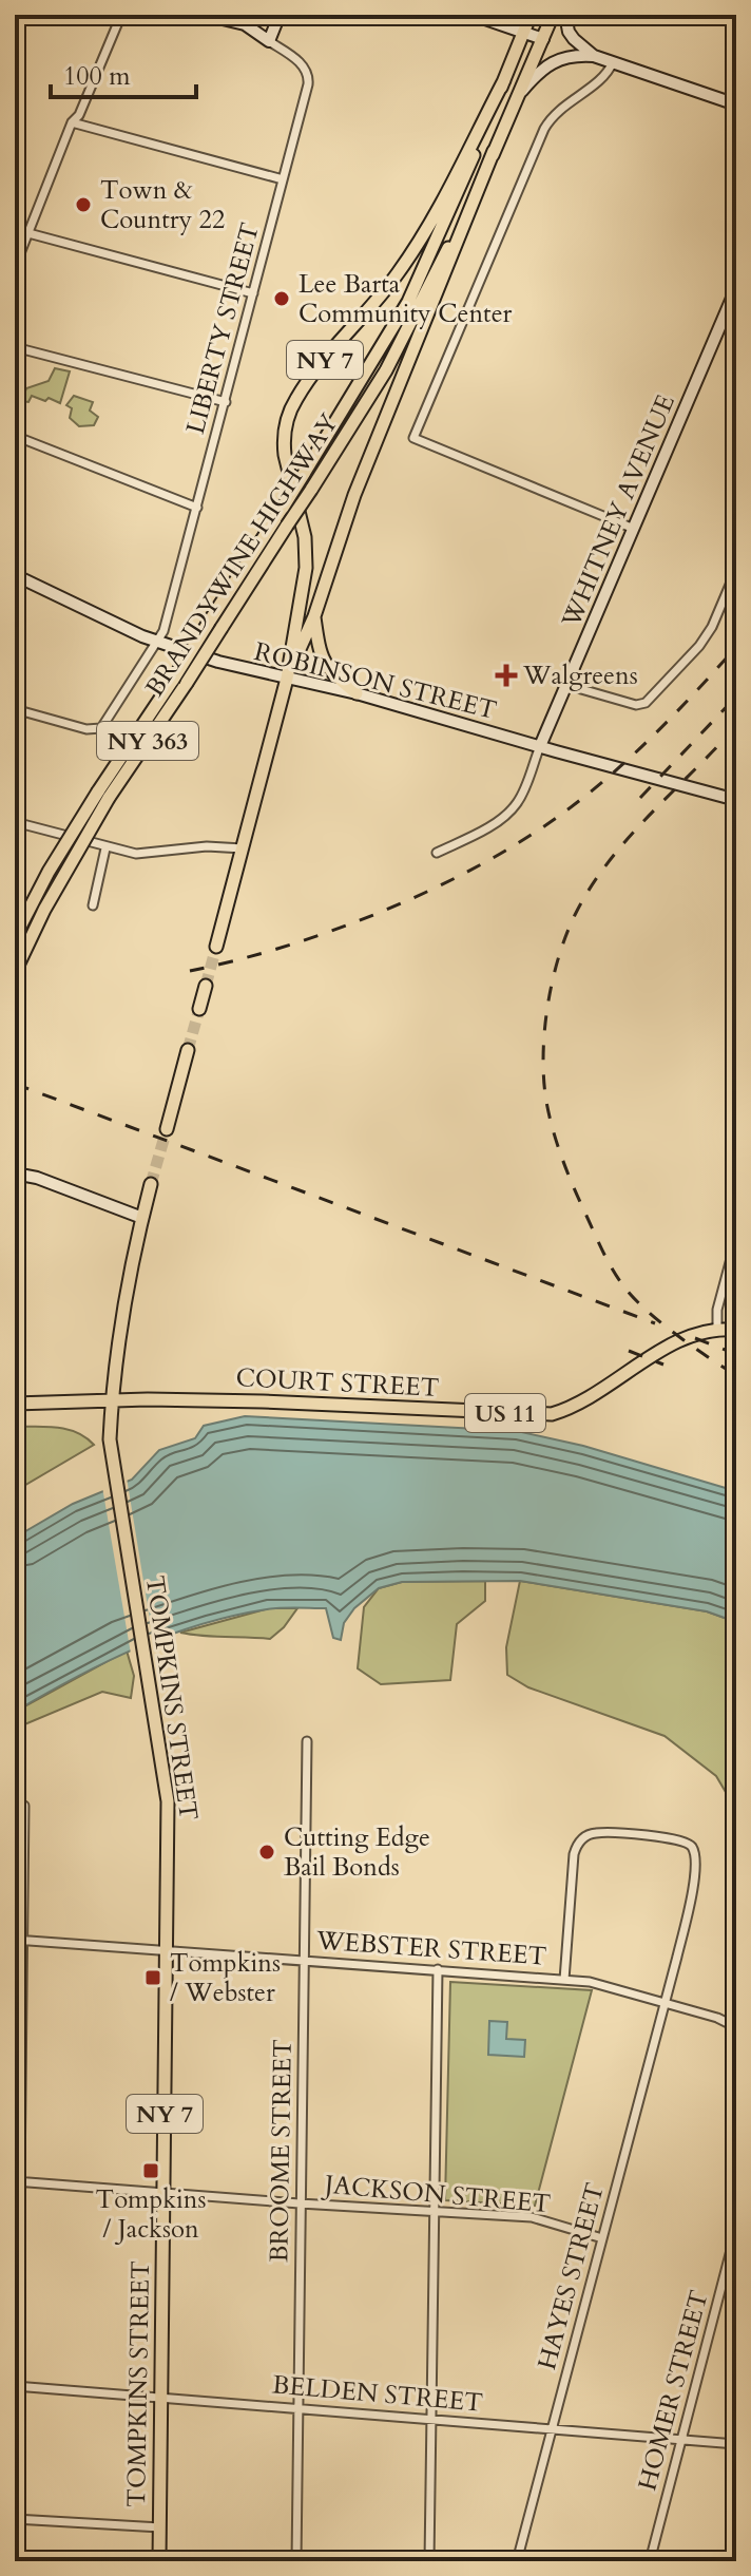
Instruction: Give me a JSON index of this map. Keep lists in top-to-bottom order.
{
  "streets": {
    "main road": [
      "NY 7",
      "BRANDYWINE HIGHWAY",
      "NY 363",
      "COURT STREET",
      "US 11",
      "TOMPKINS STREET"
    ],
    "street": [
      "LIBERTY STREET",
      "WHITNEY AVENUE",
      "ROBINSON STREET",
      "WEBSTER STREET",
      "BROOME STREET",
      "JACKSON STREET",
      "HAYES STREET",
      "HOMER STREET",
      "BELDEN STREET"
    ]
  },
  "crossings": [
    ["LIBERTY STREET", "ROBINSON STREET"],
    ["NY 7", "BRANDYWINE HIGHWAY"],
    ["NY 7", "ROBINSON STREET"],
    ["NY 7", "COURT STREET"],
    ["NY 7", "TOMPKINS STREET"],
    ["WHITNEY AVENUE", "ROBINSON STREET"],
    ["COURT STREET", "TOMPKINS STREET"],
    ["TOMPKINS STREET", "WEBSTER STREET"],
    ["TOMPKINS STREET", "JACKSON STREET"],
    ["TOMPKINS STREET", "BELDEN STREET"],
    ["WEBSTER STREET", "BROOME STREET"],
    ["WEBSTER STREET", "HAYES STREET"],
    ["BROOME STREET", "JACKSON STREET"],
    ["BROOME STREET", "BELDEN STREET"],
    ["JACKSON STREET", "HAYES STREET"],
    ["HAYES STREET", "BELDEN STREET"],
    ["HOMER STREET", "BELDEN STREET"]
  ],
  "places": {
    "other": ["Town & Country 22", "Lee Barta Community Center", "Cutting Edge Bail Bonds"],
    "health": ["Walgreens"],
    "transit": ["Tompkins / Webster", "Tompkins / Jackson"]
  },
  "scale_bar": "100 m"
}
